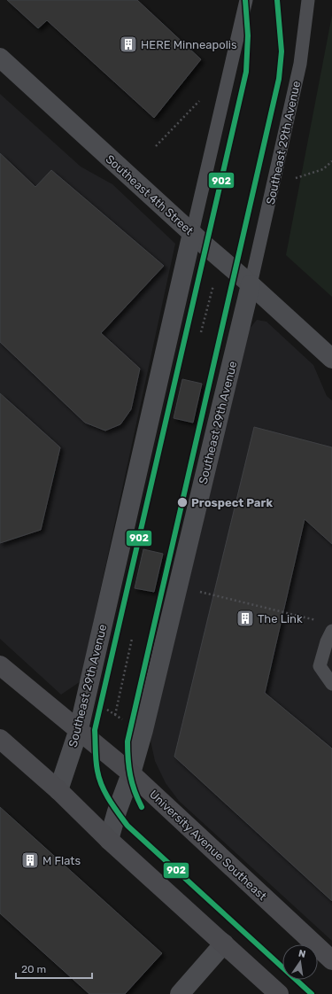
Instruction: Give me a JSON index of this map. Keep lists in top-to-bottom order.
{
  "streets": {
    "main road": ["University Avenue Southeast"],
    "street": ["Southeast 29th Avenue", "Southeast 4th Street"]
  },
  "crossings": [
    ["Southeast 29th Avenue", "Southeast 4th Street"],
    ["Southeast 29th Avenue", "University Avenue Southeast"]
  ],
  "places": {
    "building": ["HERE Minneapolis", "The Link", "M Flats"],
    "other": ["Prospect Park"]
  },
  "lines": ["transit line 902"],
  "scale_bar": "20 m",
  "north": "top"
}
